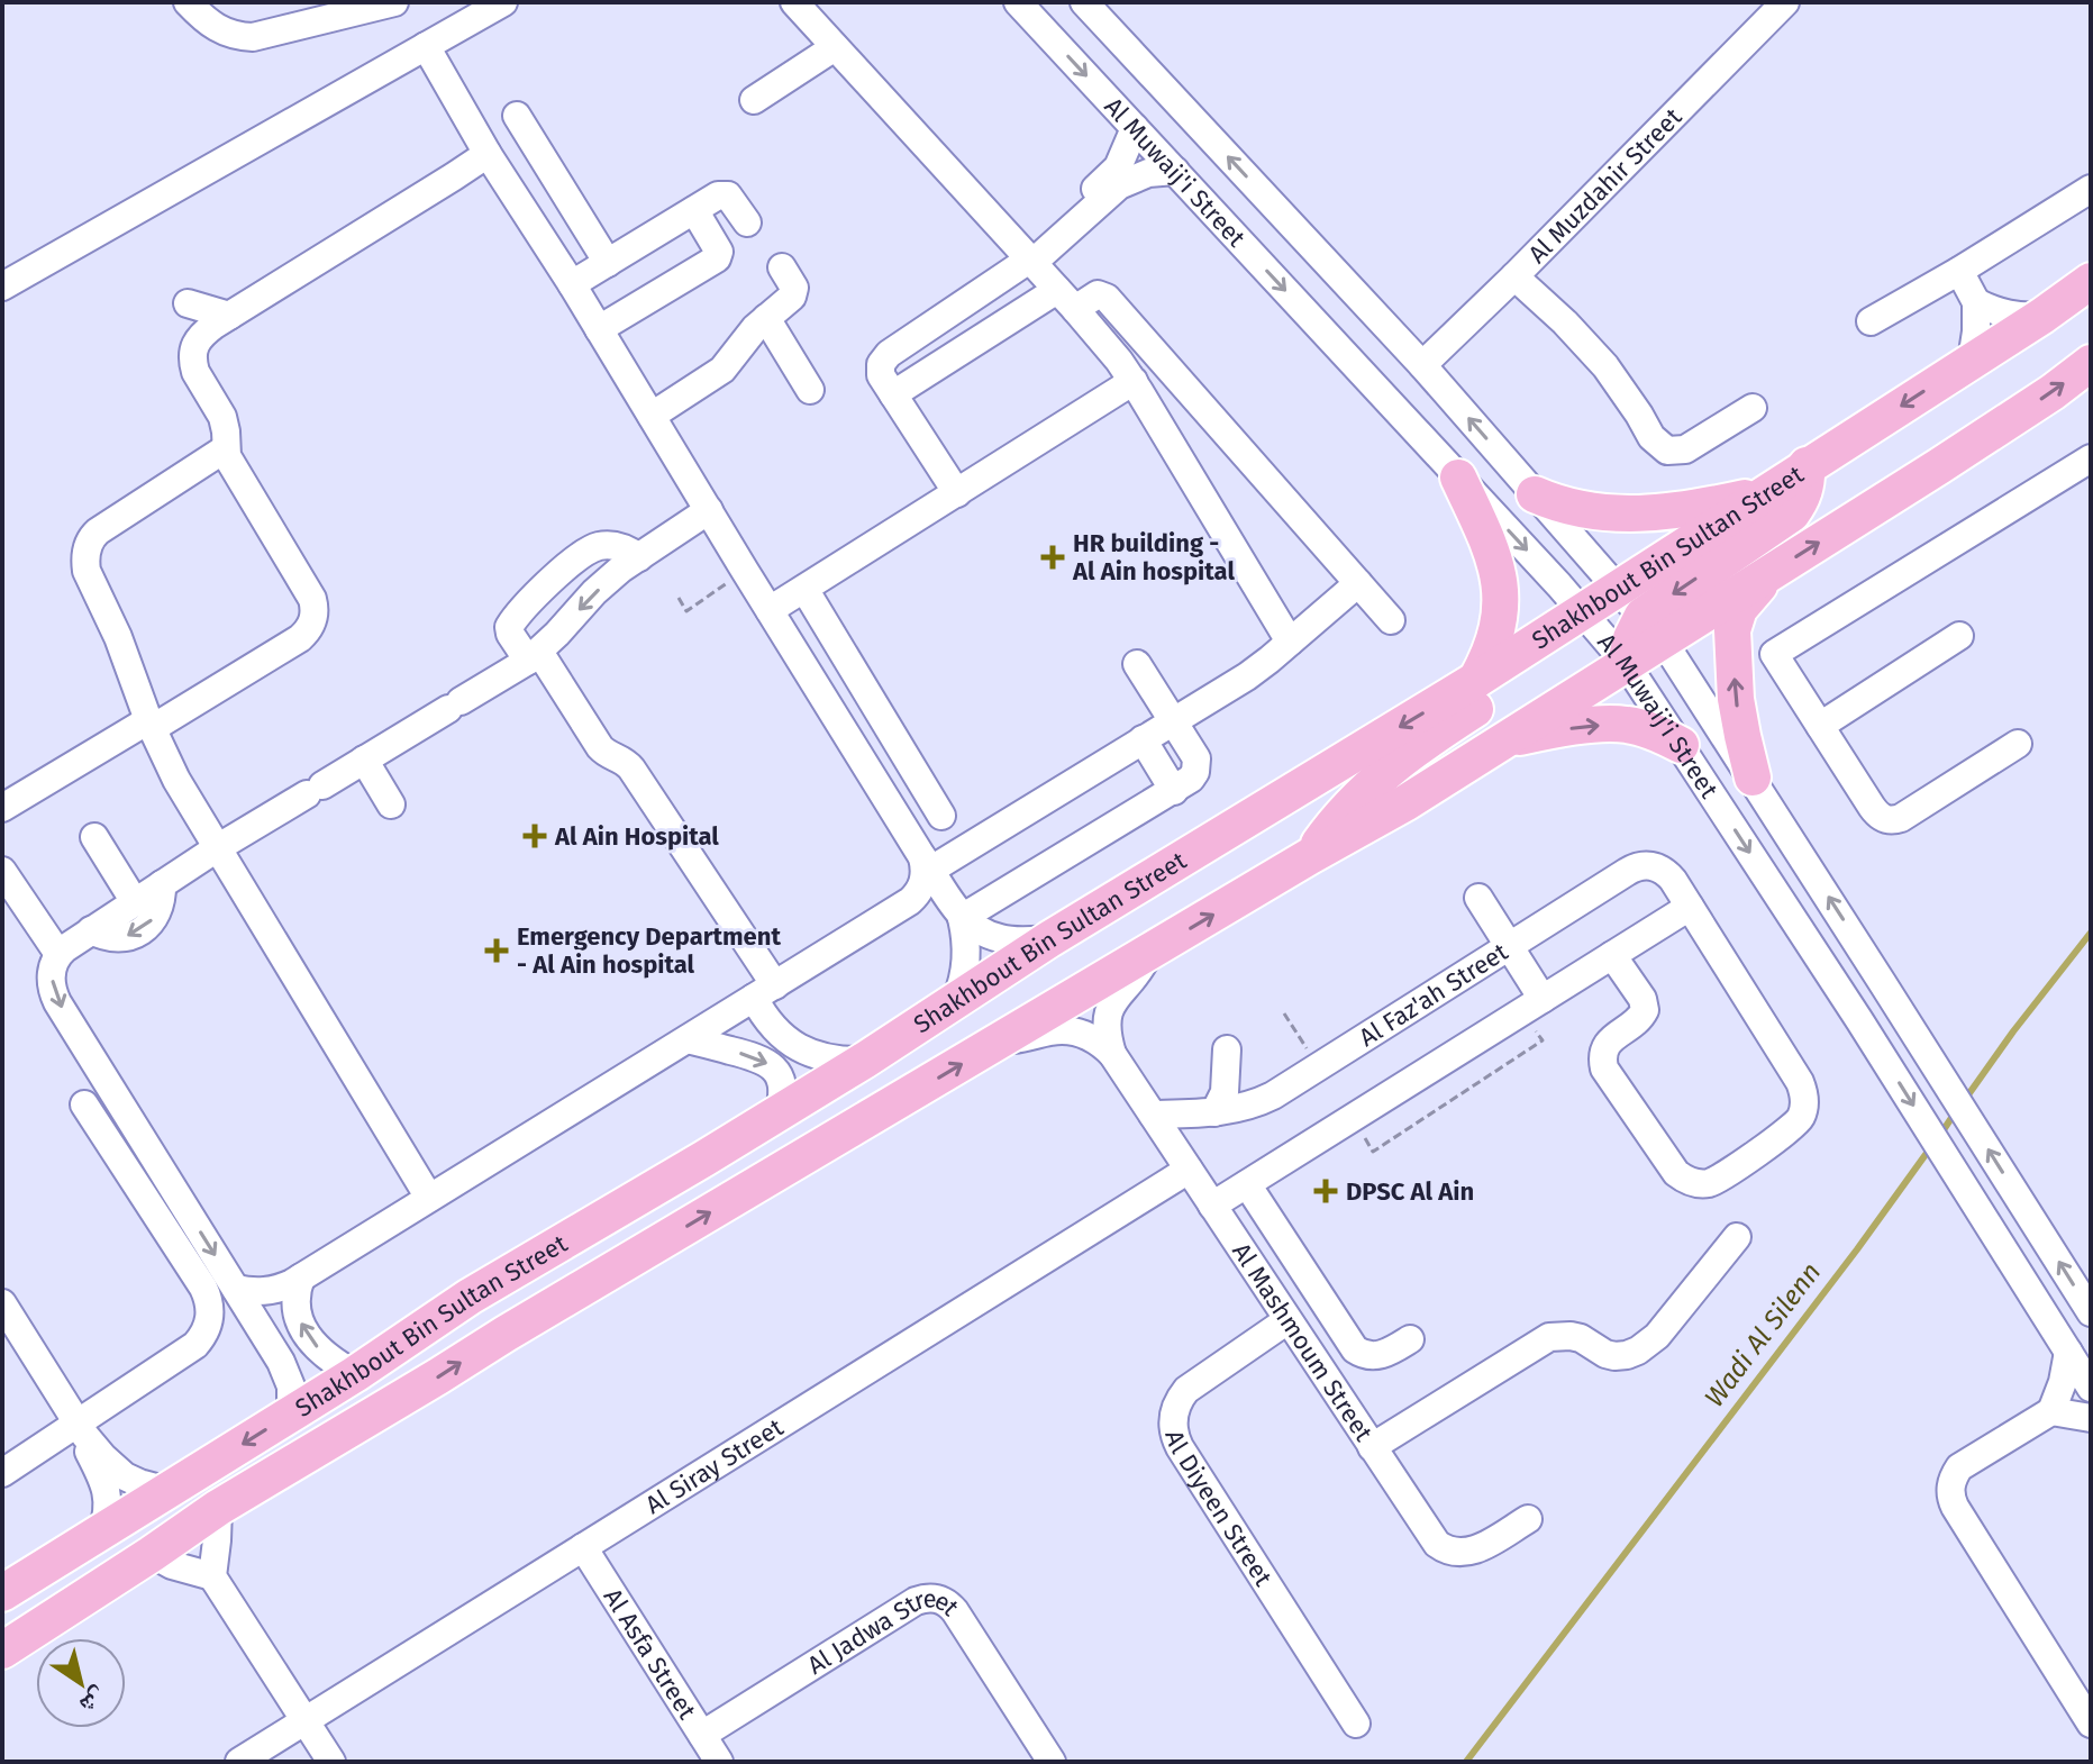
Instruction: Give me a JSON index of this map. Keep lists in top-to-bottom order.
{
  "streets": {
    "main road": ["Shakhbout Bin Sultan Street"],
    "street": [
      "Al Muwaij'i Street",
      "Al Muzdahir Street",
      "Al Faz'ah Street",
      "Al Mashmoum Street",
      "Al Siray Street",
      "Al Diyeen Street",
      "Al Jadwa Street",
      "Al Asfa Street"
    ]
  },
  "crossings": [
    ["Al Muwaij'i Street", "Al Muzdahir Street"],
    ["Al Muwaij'i Street", "Shakhbout Bin Sultan Street"],
    ["Shakhbout Bin Sultan Street", "Al Mashmoum Street"],
    ["Al Faz'ah Street", "Al Mashmoum Street"],
    ["Al Mashmoum Street", "Al Siray Street"],
    ["Al Mashmoum Street", "Al Diyeen Street"],
    ["Al Siray Street", "Al Asfa Street"],
    ["Al Jadwa Street", "Al Asfa Street"]
  ],
  "water": ["Wadi Al Silenn"],
  "places": {
    "health": [
      "HR building - Al Ain hospital",
      "Al Ain Hospital",
      "Emergency Department - Al Ain hospital",
      "DPSC Al Ain"
    ]
  },
  "north": "bottom right"
}
